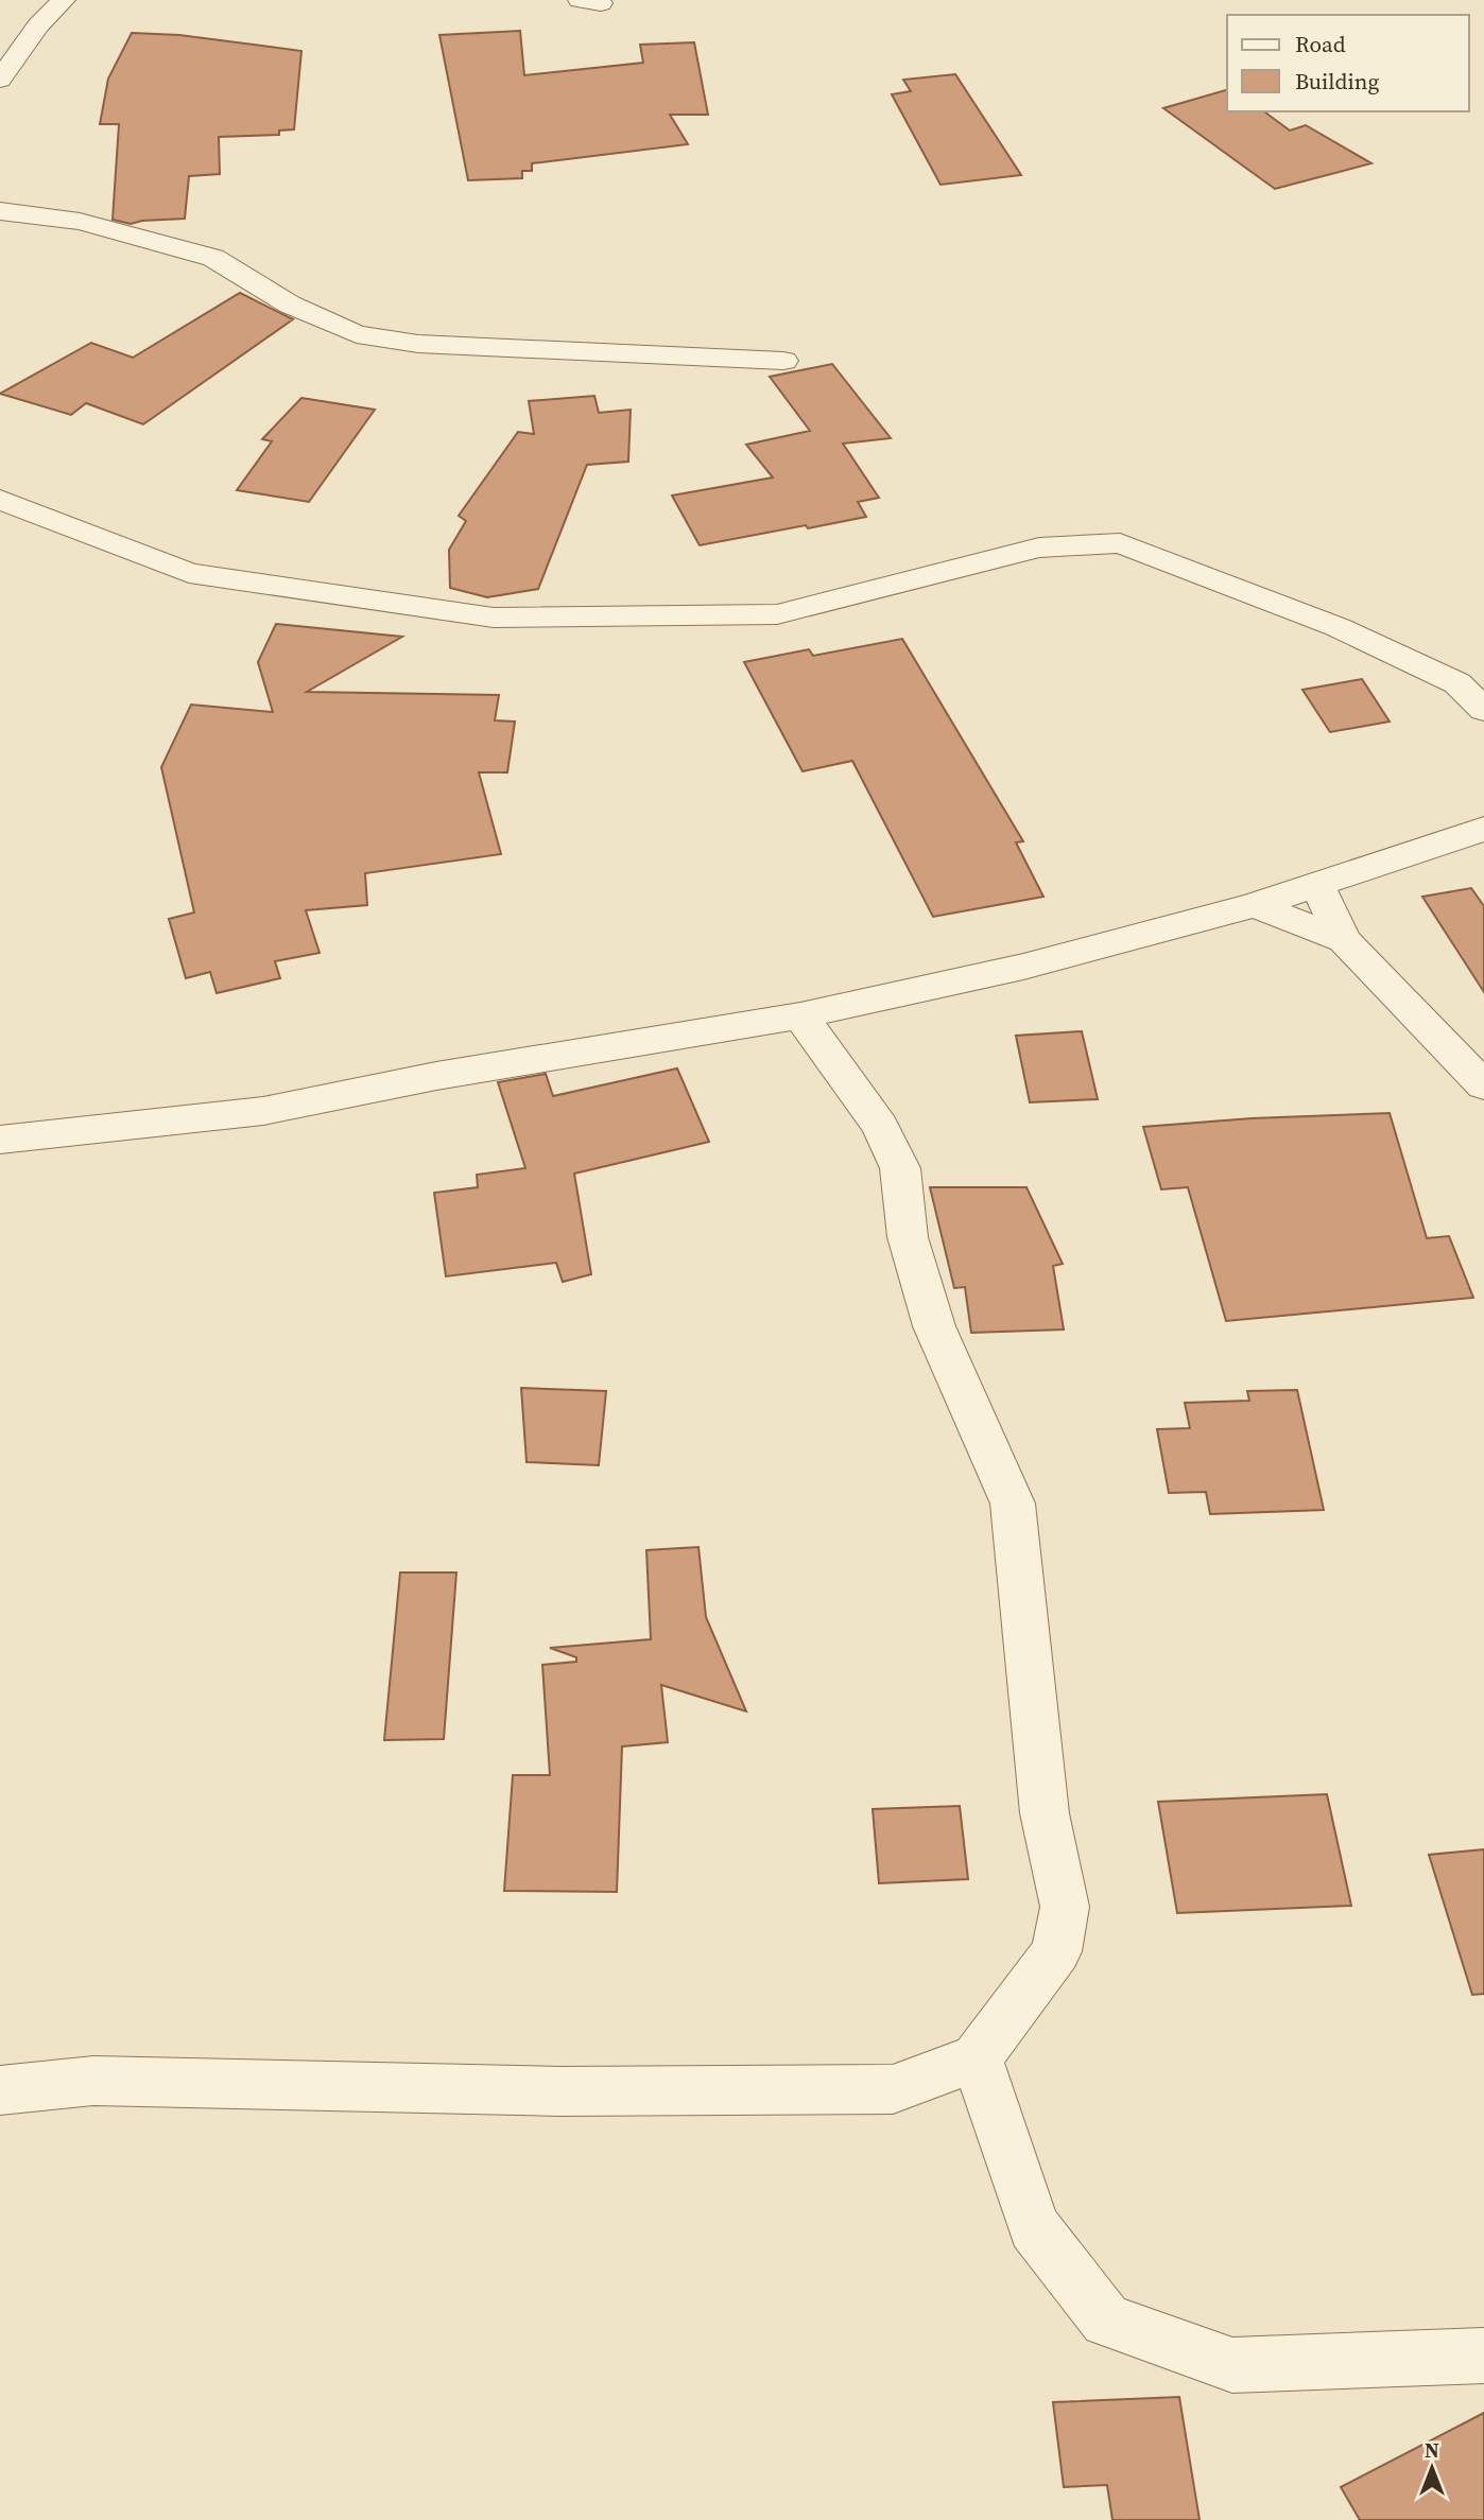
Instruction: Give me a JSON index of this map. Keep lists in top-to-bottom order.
{
  "legend": ["Road", "Building"],
  "north": "top"
}
